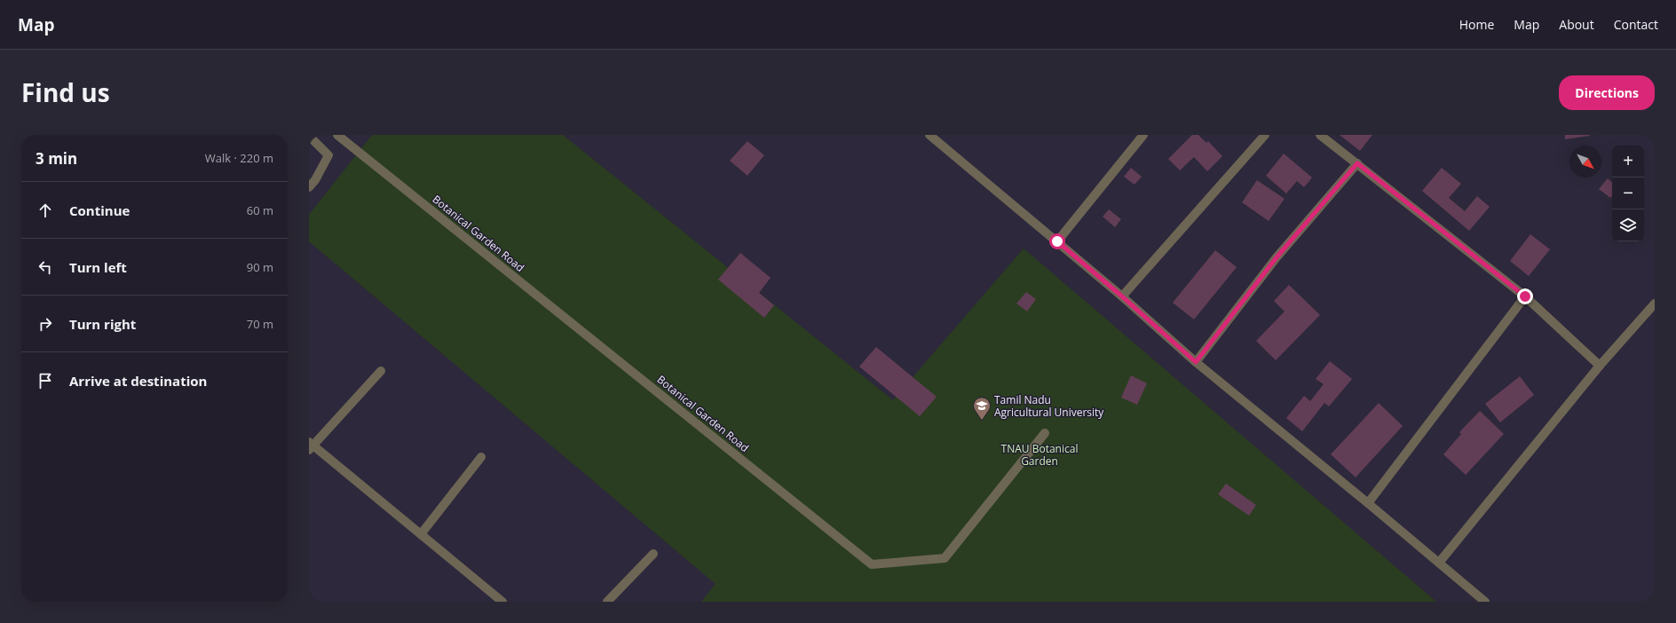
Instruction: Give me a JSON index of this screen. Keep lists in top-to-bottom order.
{
  "streets": {
    "street": ["Botanical Garden Road"]
  },
  "parks": ["TNAU Botanical Garden"],
  "places": {
    "school or university": ["Tamil Nadu Agricultural University"]
  },
  "north": "bottom right",
  "page": {
    "header": "Map",
    "nav": [
      "Home",
      "Map",
      "About",
      "Contact"
    ],
    "title": "Find us",
    "buttons": "Directions",
    "heading": ["3 min", "Walk · 220 m"],
    "map_buttons": ["+", "−"],
    "list": [
      ["Continue", "60 m"],
      ["Turn left", "90 m"],
      ["Turn right", "70 m"],
      "Arrive at destination"
    ]
  }
}
